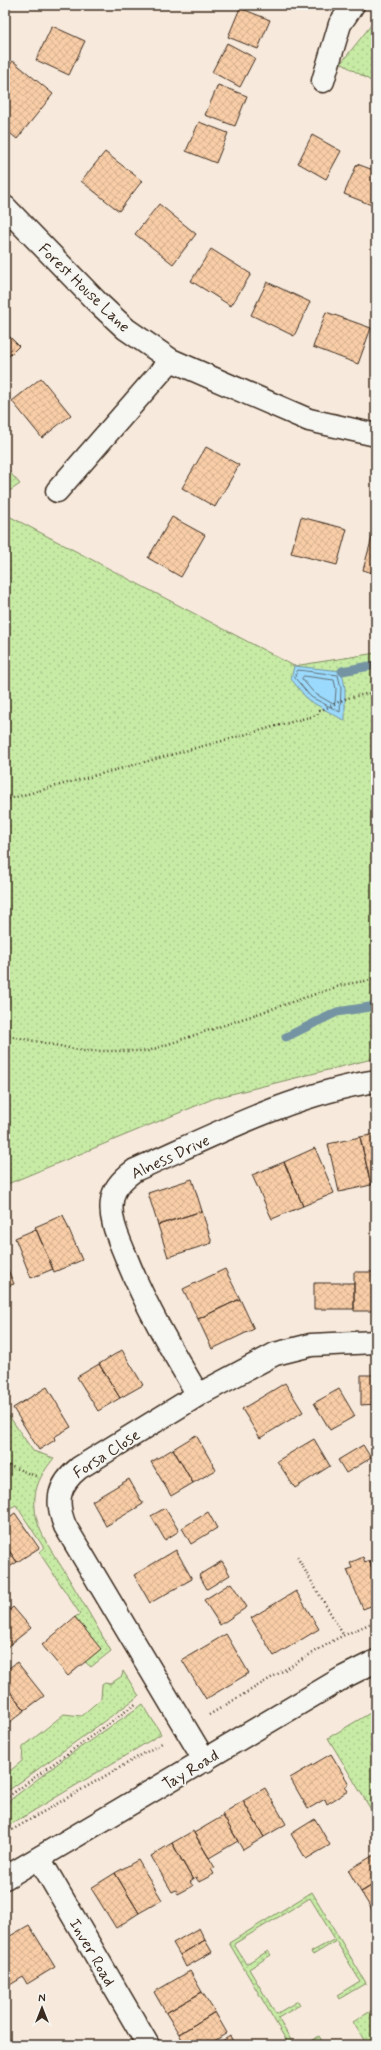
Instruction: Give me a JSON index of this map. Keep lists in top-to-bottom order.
{
  "streets": {
    "street": [
      "Forest House Lane",
      "Alness Drive",
      "Forsa Close",
      "Tay Road",
      "Inver Road"
    ]
  },
  "crossings": [
    ["Alness Drive", "Forsa Close"],
    ["Forsa Close", "Tay Road"],
    ["Tay Road", "Inver Road"]
  ],
  "north": "top"
}
